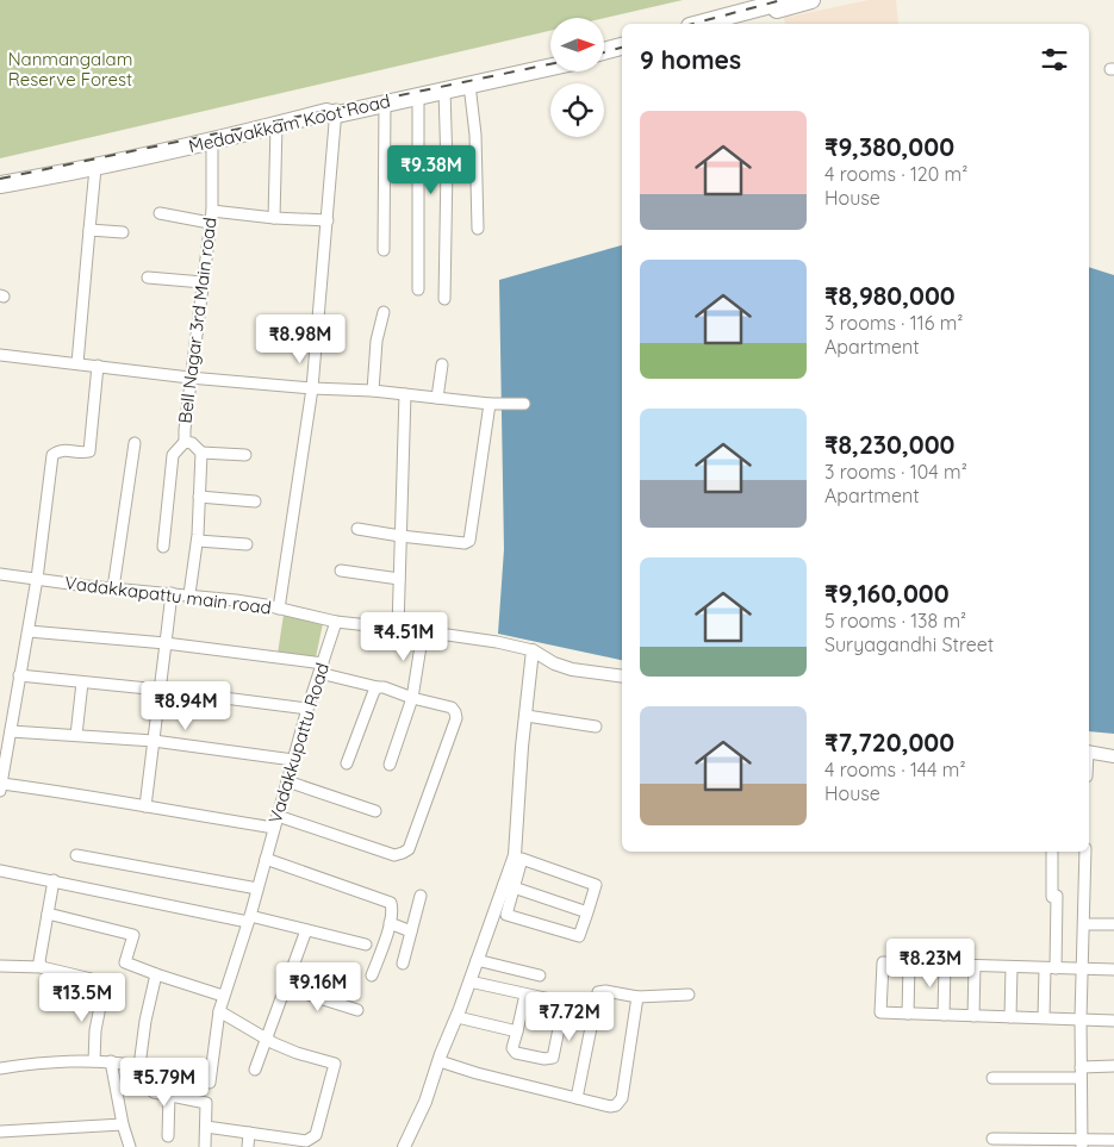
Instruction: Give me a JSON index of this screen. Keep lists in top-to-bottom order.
{
  "streets": {
    "main road": ["Medavakkam Koot Road"],
    "street": ["Bell Nagar 3rd Main road", "Vadakkapattu main road", "Vadakkupattu Road"]
  },
  "crossings": [
    ["Medavakkam Koot Road", "Bell Nagar 3rd Main road"],
    ["Vadakkapattu main road", "Vadakkupattu Road"]
  ],
  "parks": ["Nanmangalam Reserve Forest"],
  "north": "right",
  "page": {
    "heading": "9 homes",
    "list": [
      {
        "name": "₹9,380,000",
        "note": "4 rooms · 120 m² · House"
      },
      {
        "name": "₹8,980,000",
        "note": "3 rooms · 116 m² · Apartment"
      },
      {
        "name": "₹8,230,000",
        "note": "3 rooms · 104 m² · Apartment"
      },
      {
        "name": "₹9,160,000",
        "note": "5 rooms · 138 m² · Suryagandhi Street"
      },
      {
        "name": "₹7,720,000",
        "note": "4 rooms · 144 m² · House"
      }
    ],
    "price": [
      "₹9.38M",
      "₹8.98M",
      "₹4.51M",
      "₹8.94M",
      "₹8.23M",
      "₹9.16M",
      "₹13.5M",
      "₹7.72M",
      "₹5.79M"
    ]
  }
}
